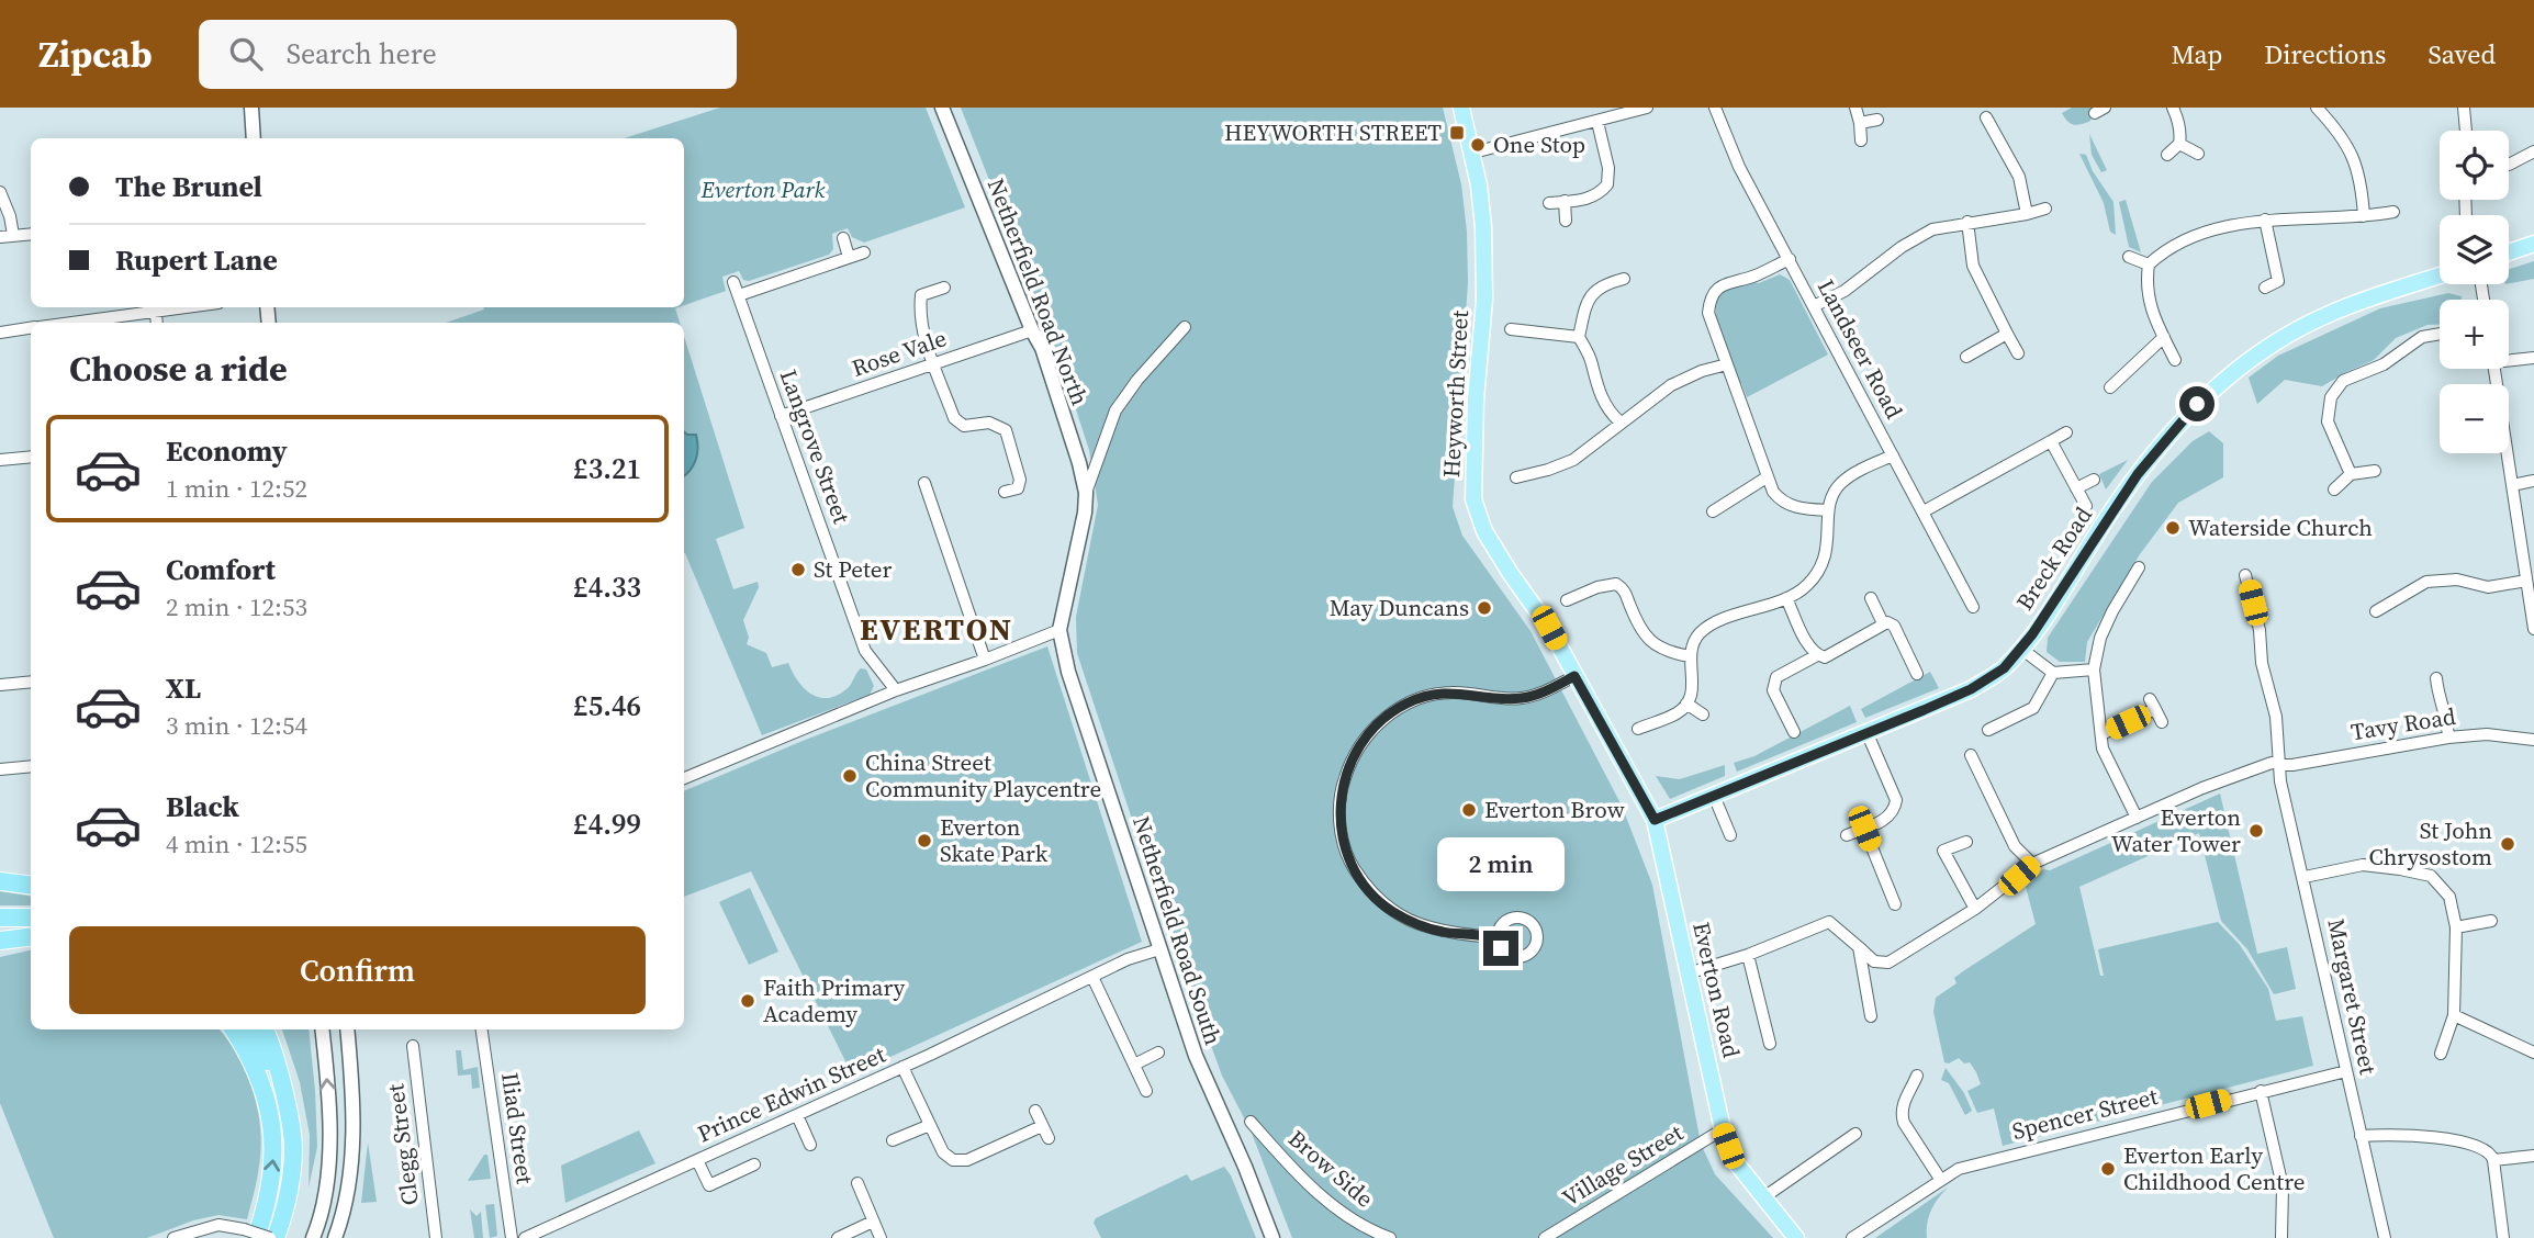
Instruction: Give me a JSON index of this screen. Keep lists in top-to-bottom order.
{
  "streets": {
    "main road": ["Heyworth Street", "Breck Road", "Everton Road"],
    "street": [
      "Netherfield Road North",
      "Landseer Road",
      "Rose Vale",
      "Langrove Street",
      "Tavy Road",
      "Netherfield Road South",
      "Margaret Street",
      "Prince Edwin Street",
      "Spencer Street",
      "Iliad Street",
      "Clegg Street",
      "Village Street",
      "Brow Side"
    ]
  },
  "crossings": [
    ["Netherfield Road North", "Rose Vale"],
    ["Netherfield Road North", "Netherfield Road South"],
    ["Rose Vale", "Langrove Street"],
    ["Heyworth Street", "Everton Road"],
    ["Breck Road", "Everton Road"],
    ["Tavy Road", "Margaret Street"],
    ["Netherfield Road South", "Prince Edwin Street"],
    ["Everton Road", "Village Street"],
    ["Margaret Street", "Spencer Street"]
  ],
  "districts": ["EVERTON"],
  "parks": ["Everton Park"],
  "places": {
    "transit": ["HEYWORTH STREET"],
    "other": [
      "One Stop",
      "Waterside Church",
      "St Peter",
      "May Duncans",
      "China Street Community Playcentre",
      "Everton Brow",
      "Everton Water Tower",
      "Everton Skate Park",
      "St John Chrysostom",
      "Faith Primary Academy",
      "Everton Early Childhood Centre"
    ]
  },
  "page": {
    "header": "Zipcab",
    "search": "Search here",
    "nav": ["Map", "Directions", "Saved"],
    "map_buttons": ["+", "−"],
    "banner": ["The Brunel", "Rupert Lane"],
    "heading": "Choose a ride",
    "list": [
      {
        "name": "Economy",
        "note": "1 min · 12:52",
        "value": "£3.21"
      },
      {
        "name": "Comfort",
        "note": "2 min · 12:53",
        "value": "£4.33"
      },
      {
        "name": "XL",
        "note": "3 min · 12:54",
        "value": "£5.46"
      },
      {
        "name": "Black",
        "note": "4 min · 12:55",
        "value": "£4.99"
      }
    ],
    "bubble": "2 min",
    "buttons": "Confirm"
  }
}
